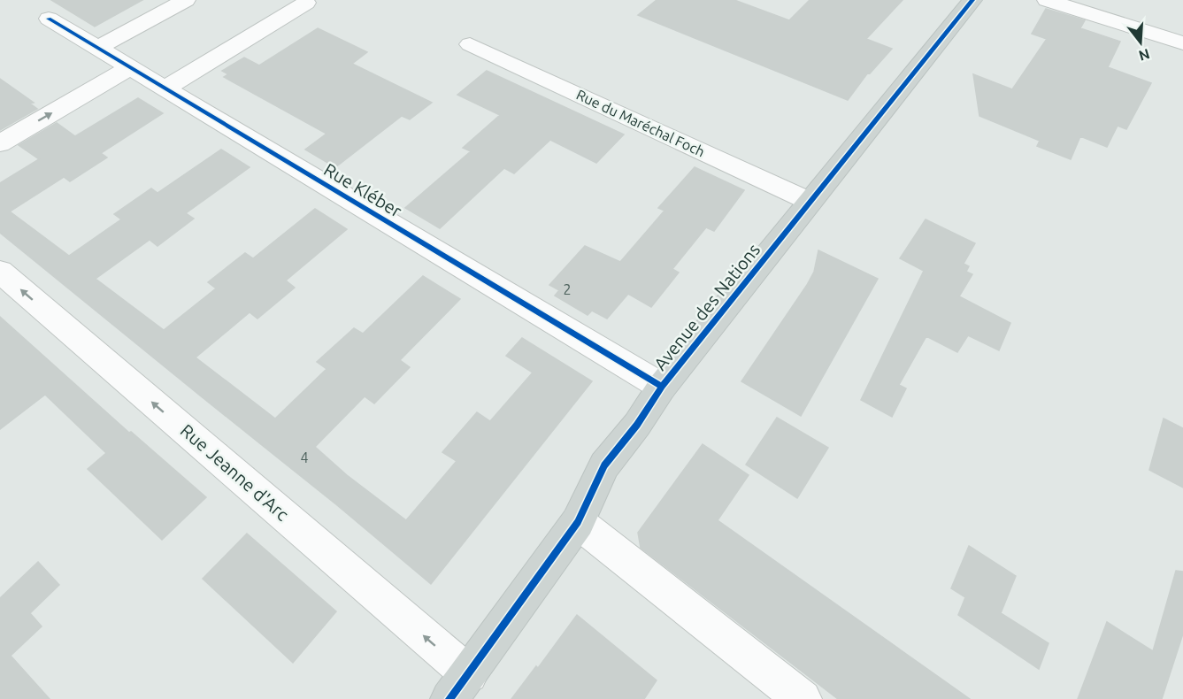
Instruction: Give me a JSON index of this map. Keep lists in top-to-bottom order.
{
  "streets": {
    "main road": ["Avenue des Nations"],
    "street": ["Rue du Maréchal Foch", "Rue Kléber", "Rue Jeanne d'Arc"]
  },
  "crossings": [
    ["Rue du Maréchal Foch", "Avenue des Nations"],
    ["Rue Kléber", "Avenue des Nations"],
    ["Avenue des Nations", "Rue Jeanne d'Arc"]
  ],
  "one_way": ["Rue Jeanne d'Arc"],
  "house_numbers": ["2", "4"],
  "north": "bottom"
}
